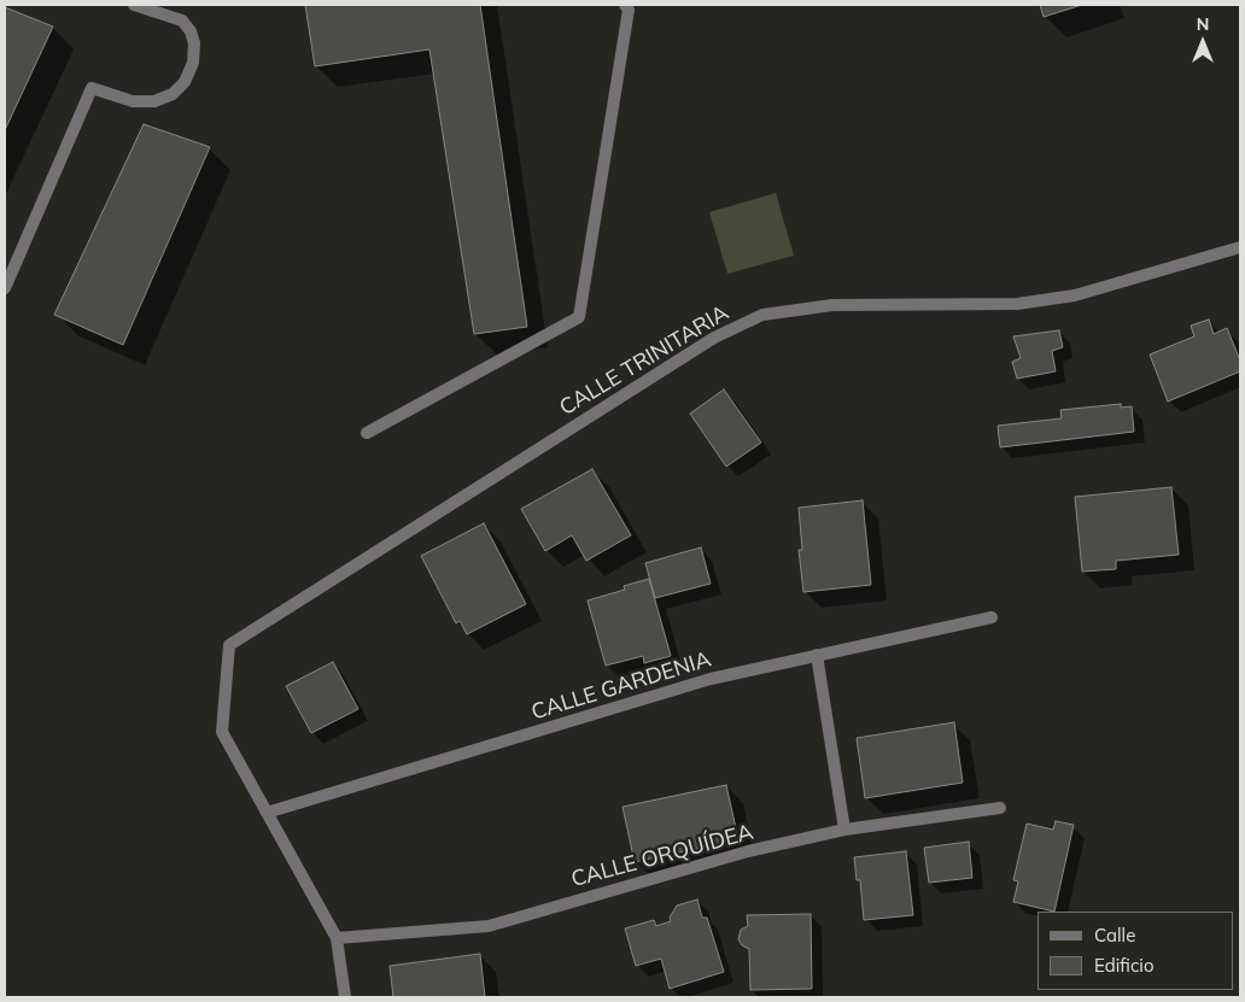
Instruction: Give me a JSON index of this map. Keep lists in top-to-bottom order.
{
  "streets": {
    "street": ["CALLE TRINITARIA", "CALLE GARDENIA", "CALLE ORQUÍDEA"]
  },
  "crossings": [
    ["CALLE TRINITARIA", "CALLE GARDENIA"]
  ],
  "legend": ["Calle", "Edificio"],
  "north": "top"
}
